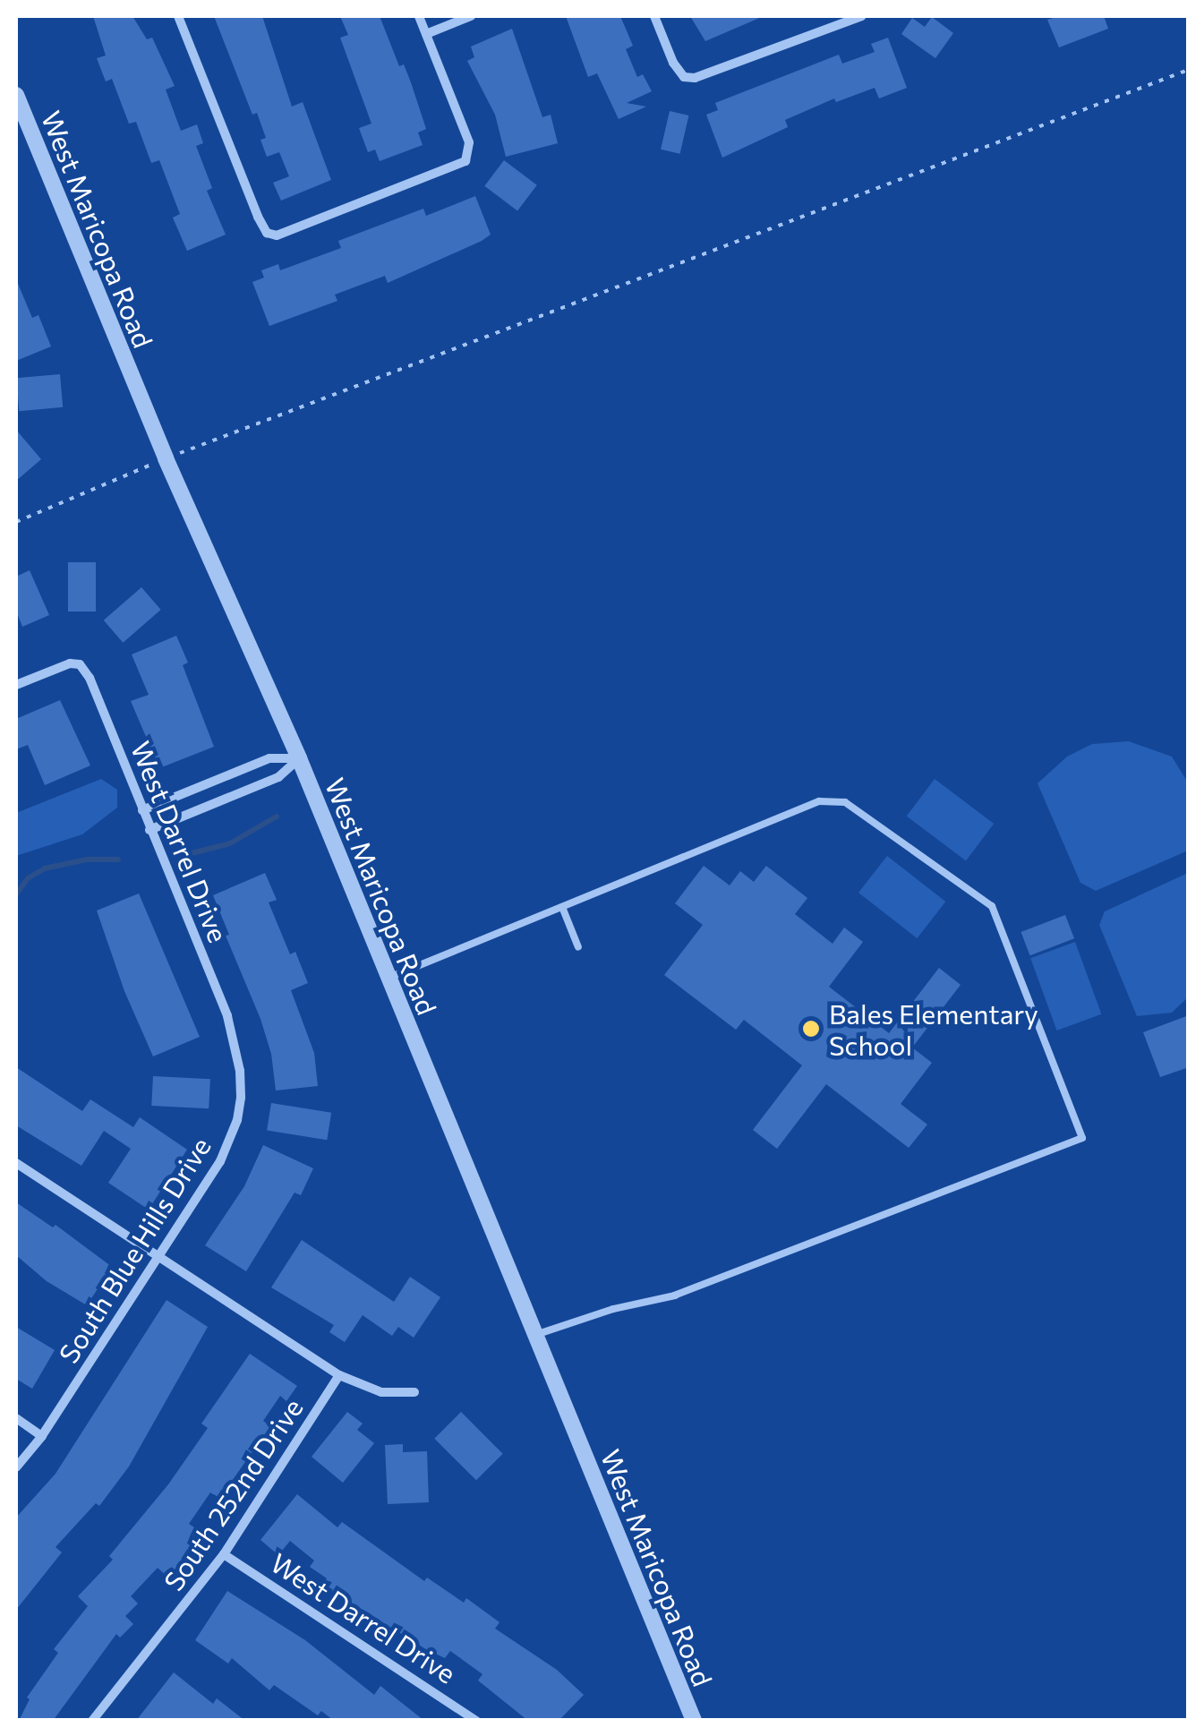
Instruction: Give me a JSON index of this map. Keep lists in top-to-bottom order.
{
  "streets": {
    "street": [
      "West Maricopa Road",
      "West Darrel Drive",
      "South Blue Hills Drive",
      "South 252nd Drive"
    ]
  },
  "crossings": [
    ["West Darrel Drive", "South Blue Hills Drive"],
    ["West Darrel Drive", "South 252nd Drive"]
  ],
  "places": ["Bales Elementary School"]
}
